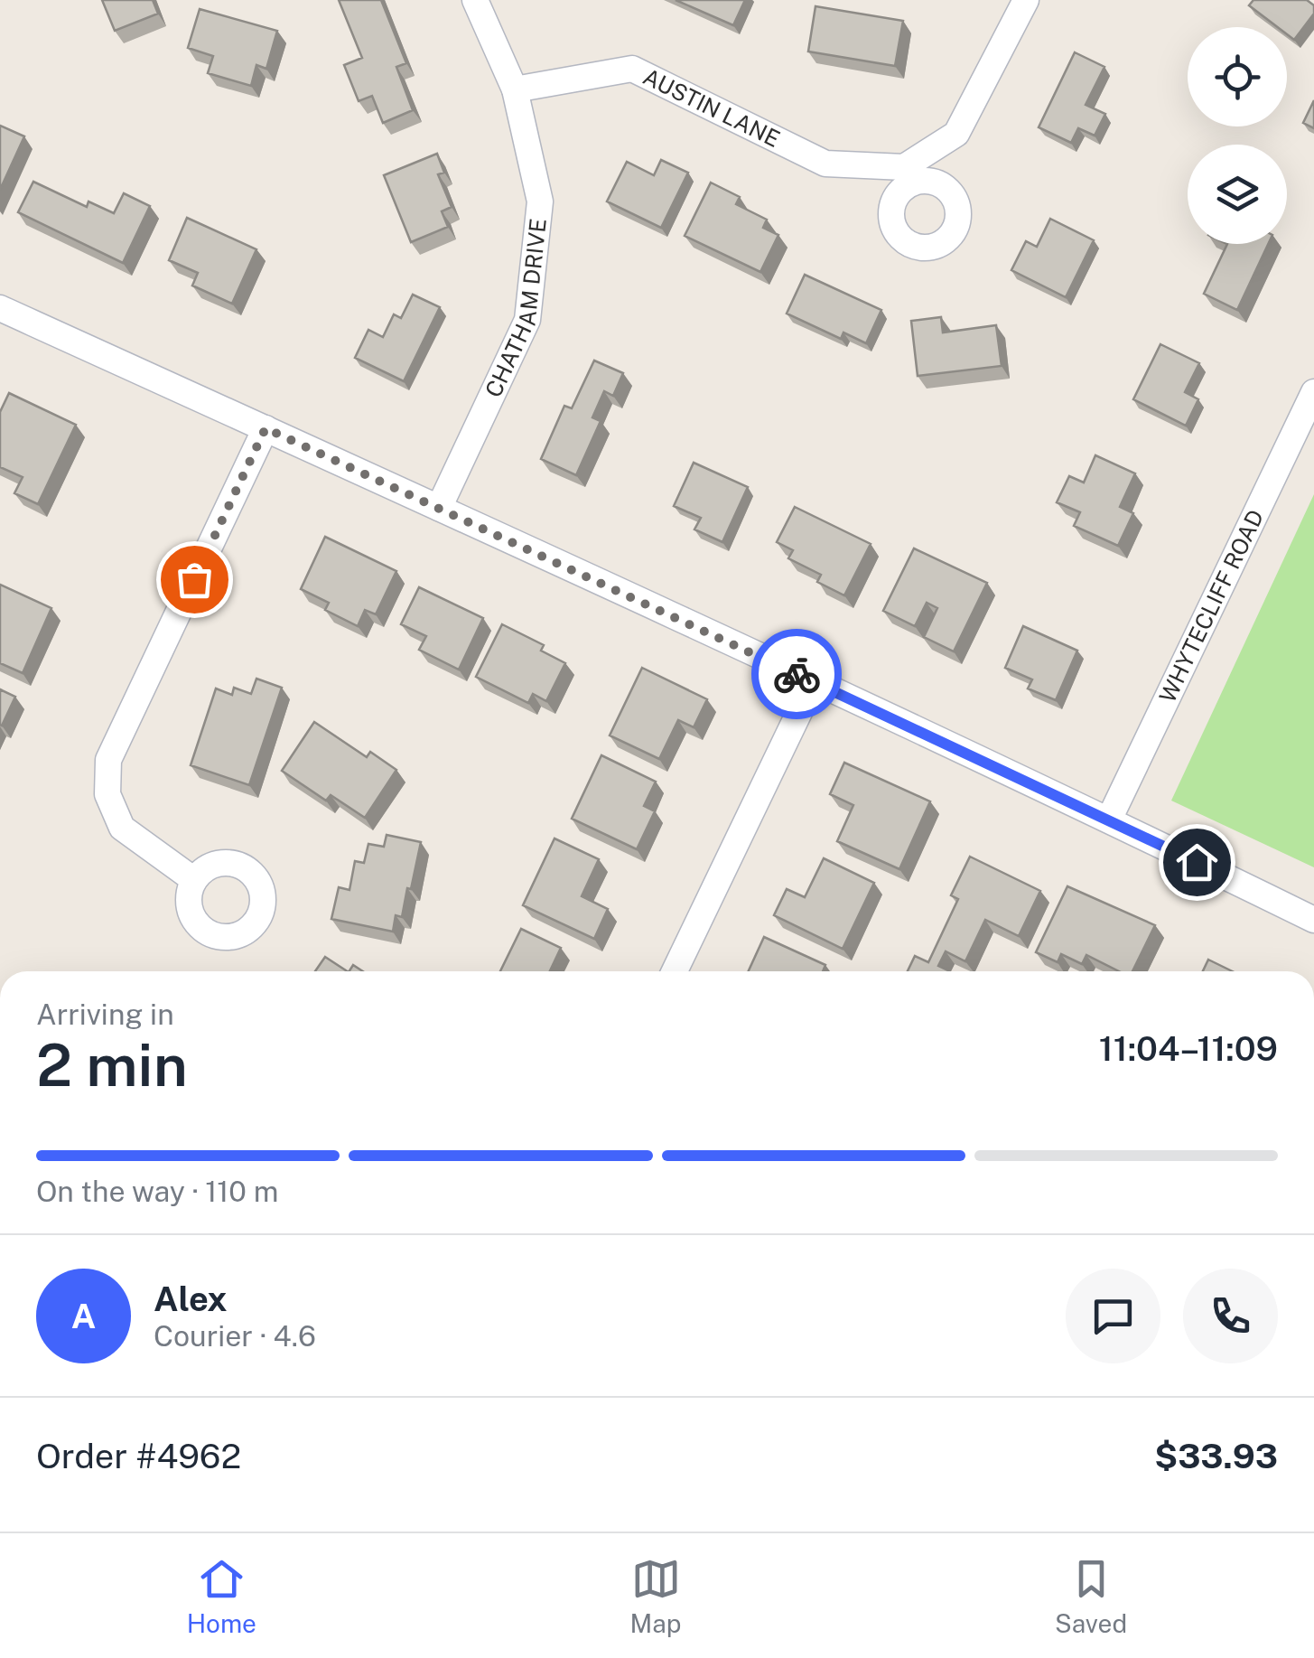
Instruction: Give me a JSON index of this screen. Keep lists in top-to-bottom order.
{
  "streets": {
    "street": ["AUSTIN LANE", "CHATHAM DRIVE", "WHYTECLIFF ROAD"]
  },
  "crossings": [
    ["AUSTIN LANE", "CHATHAM DRIVE"]
  ],
  "page": {
    "heading": ["2 min", "Arriving in", "11:04–11:09"],
    "panel": [
      "Alex",
      "Courier · 4.6",
      "Order #4962",
      "$33.93"
    ],
    "bar": "On the way · 110 m",
    "round": "A",
    "tabs": ["Home", "Map", "Saved"]
  }
}
